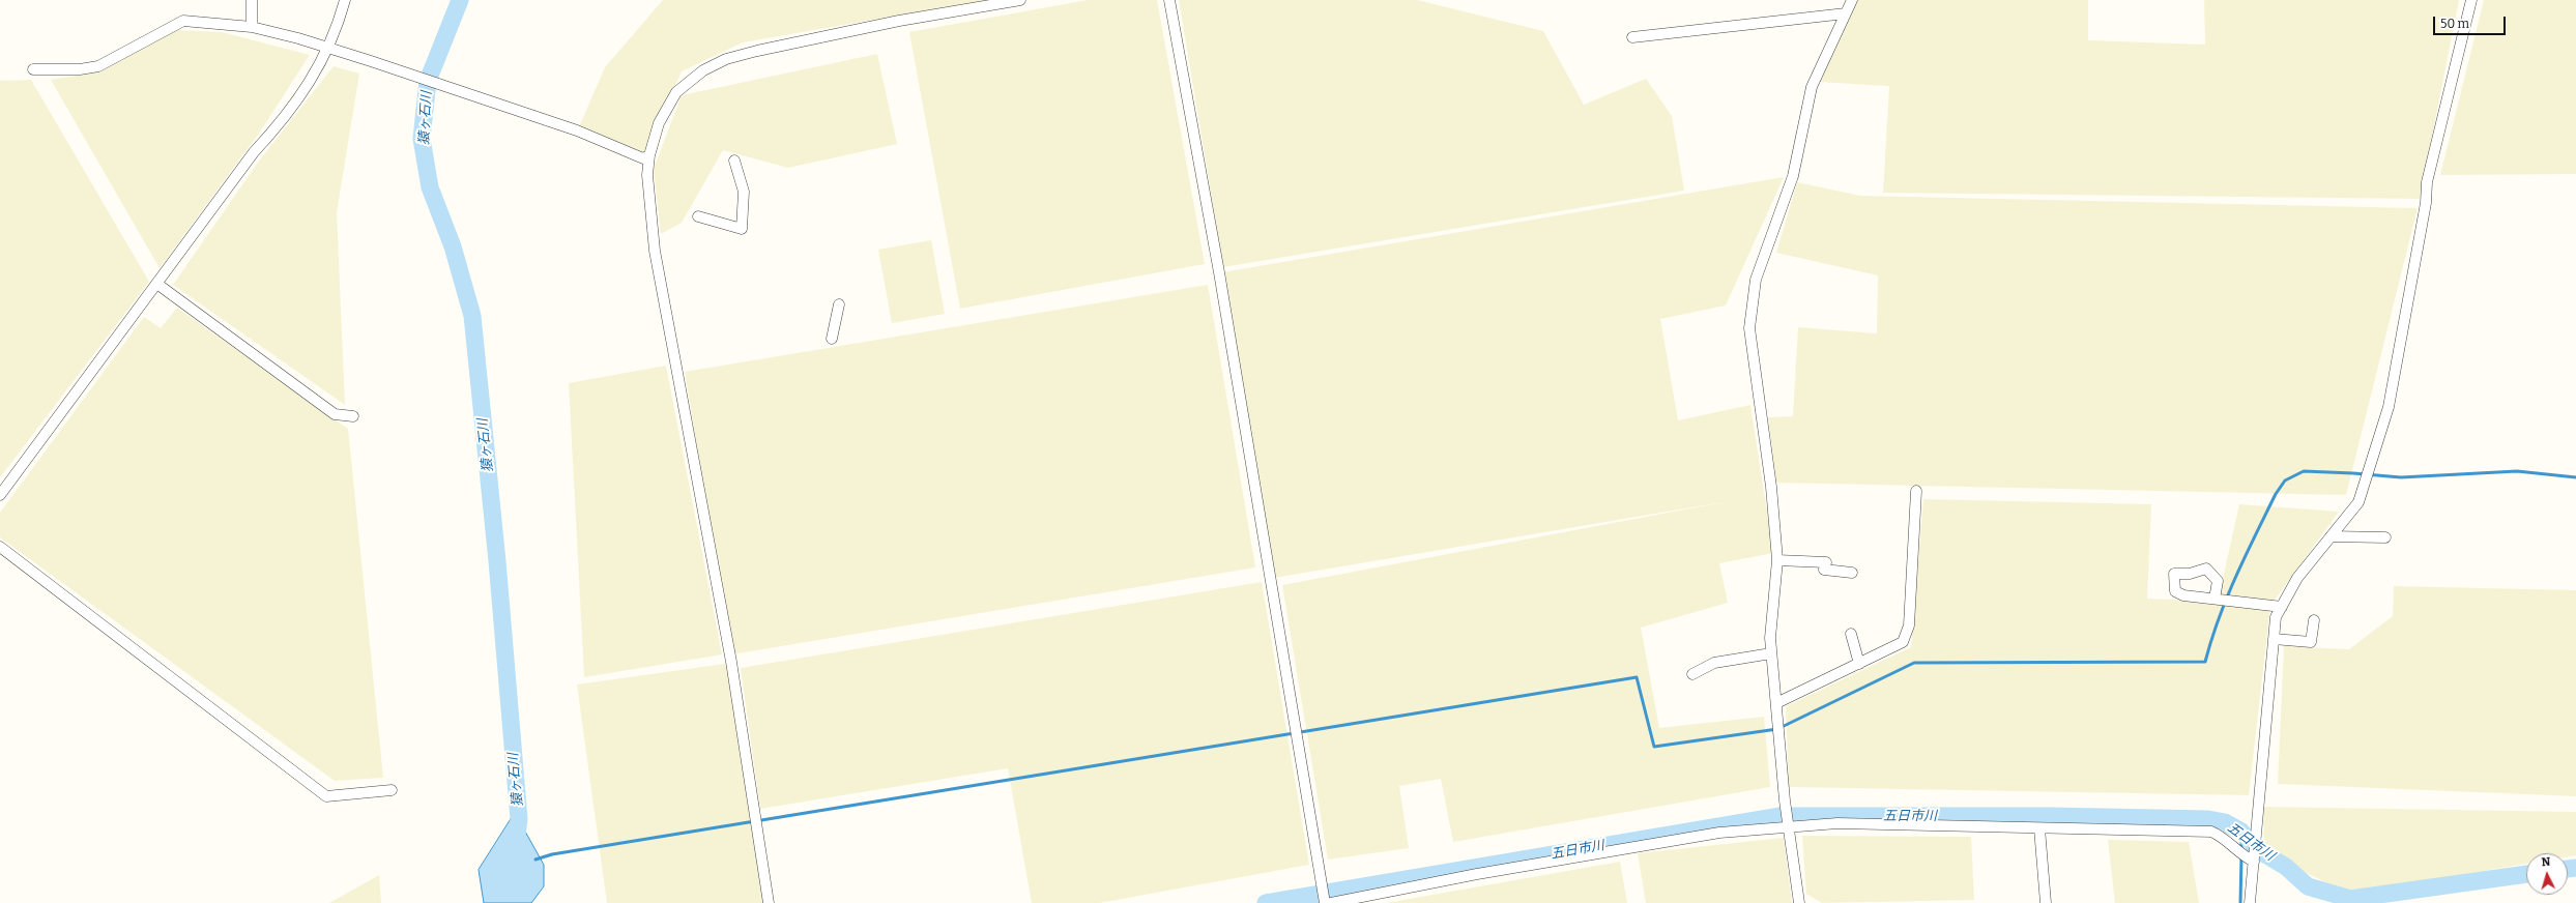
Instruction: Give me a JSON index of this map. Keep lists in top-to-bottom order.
{
  "water": ["猿ヶ石川", "五日市川"],
  "scale_bar": "50 m",
  "north": "top"
}
